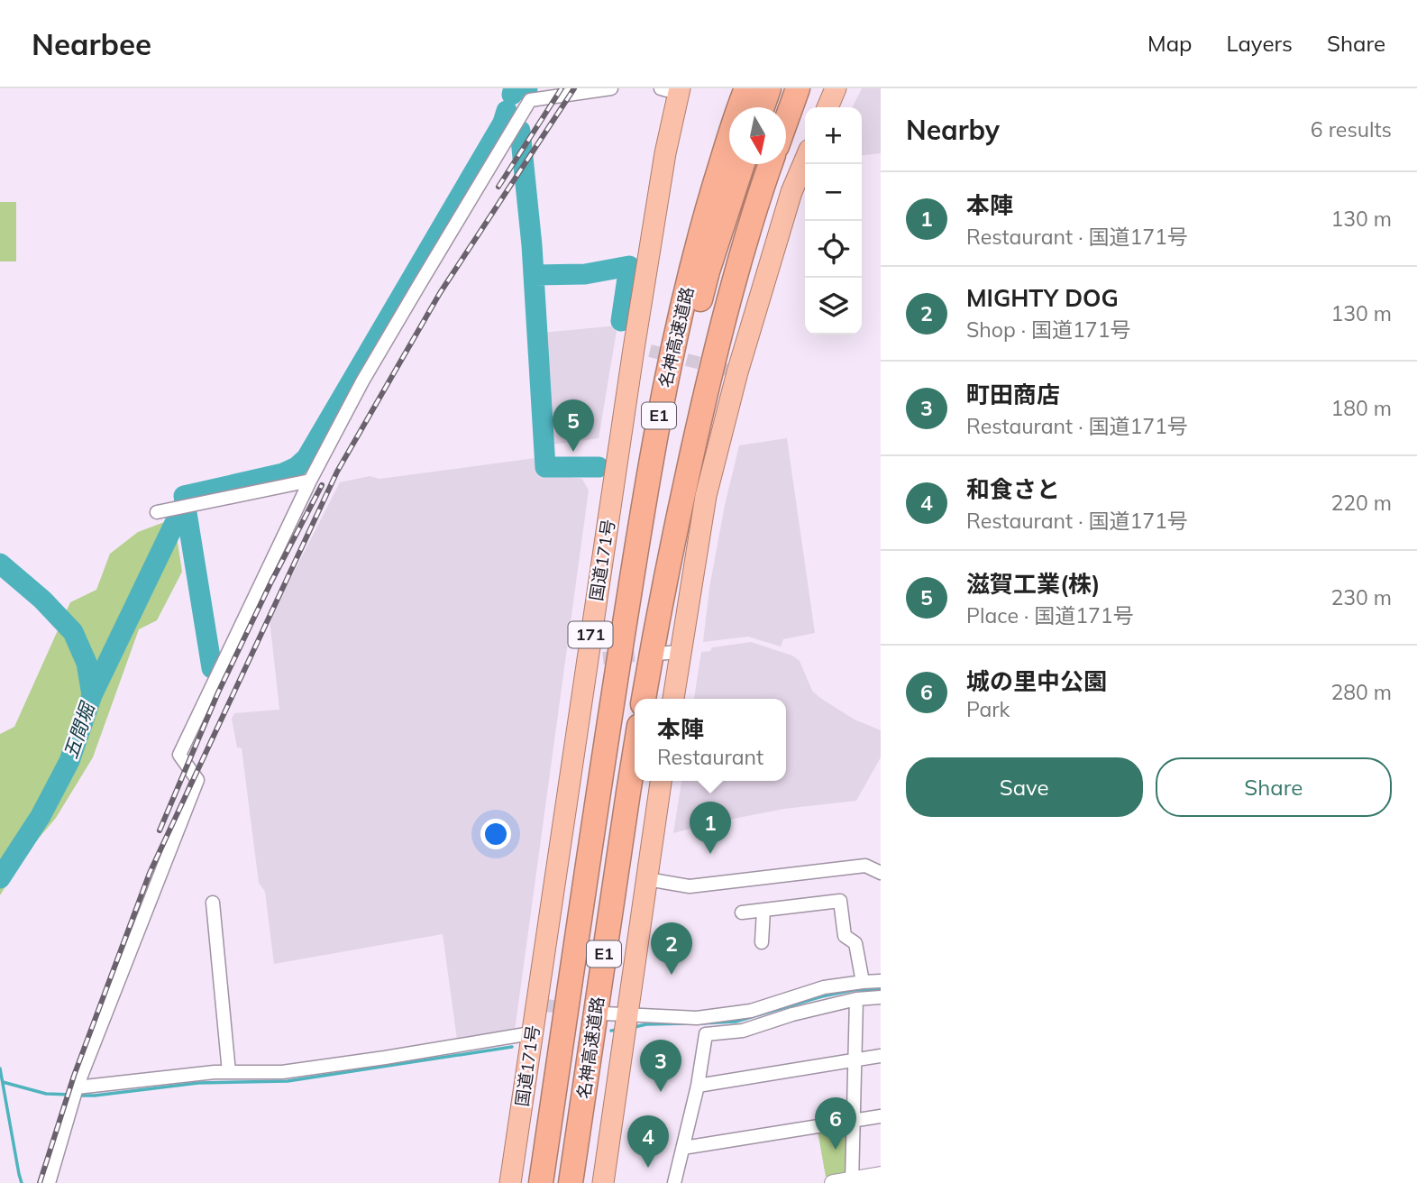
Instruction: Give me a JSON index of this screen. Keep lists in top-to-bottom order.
{
  "streets": {
    "highway": [
      "名神高速道路",
      "E1",
      "国道171号",
      "171"
    ]
  },
  "water": ["五間堀"],
  "north": "bottom",
  "page": {
    "header": "Nearbee",
    "nav": ["Map", "Layers", "Share"],
    "heading": ["Nearby", "6 results"],
    "map_buttons": ["+", "−"],
    "list": [
      {
        "mark": "1",
        "name": "本陣",
        "note": "Restaurant · 国道171号",
        "value": "130 m"
      },
      {
        "mark": "2",
        "name": "MIGHTY DOG",
        "note": "Shop · 国道171号",
        "value": "130 m"
      },
      {
        "mark": "3",
        "name": "町田商店",
        "note": "Restaurant · 国道171号",
        "value": "180 m"
      },
      {
        "mark": "4",
        "name": "和食さと",
        "note": "Restaurant · 国道171号",
        "value": "220 m"
      },
      {
        "mark": "5",
        "name": "滋賀工業(株)",
        "note": "Place · 国道171号",
        "value": "230 m"
      },
      {
        "mark": "6",
        "name": "城の里中公園",
        "note": "Park",
        "value": "280 m"
      }
    ],
    "pins": [
      "5",
      "1",
      "2",
      "3",
      "6",
      "4"
    ],
    "popup": ["本陣", "Restaurant"],
    "buttons": ["Save", "Share"]
  }
}
